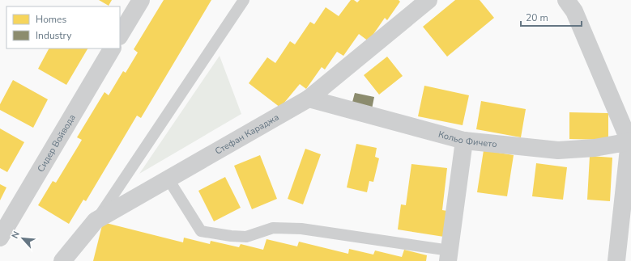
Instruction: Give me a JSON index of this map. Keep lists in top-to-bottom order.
{
  "streets": {
    "street": ["Стефан Караджа", "Кольо Фичето", "Сидер Войвода"]
  },
  "crossings": [
    ["Стефан Караджа", "Кольо Фичето"]
  ],
  "legend": ["Homes", "Industry"],
  "scale_bar": "20 m",
  "north": "top left"
}
